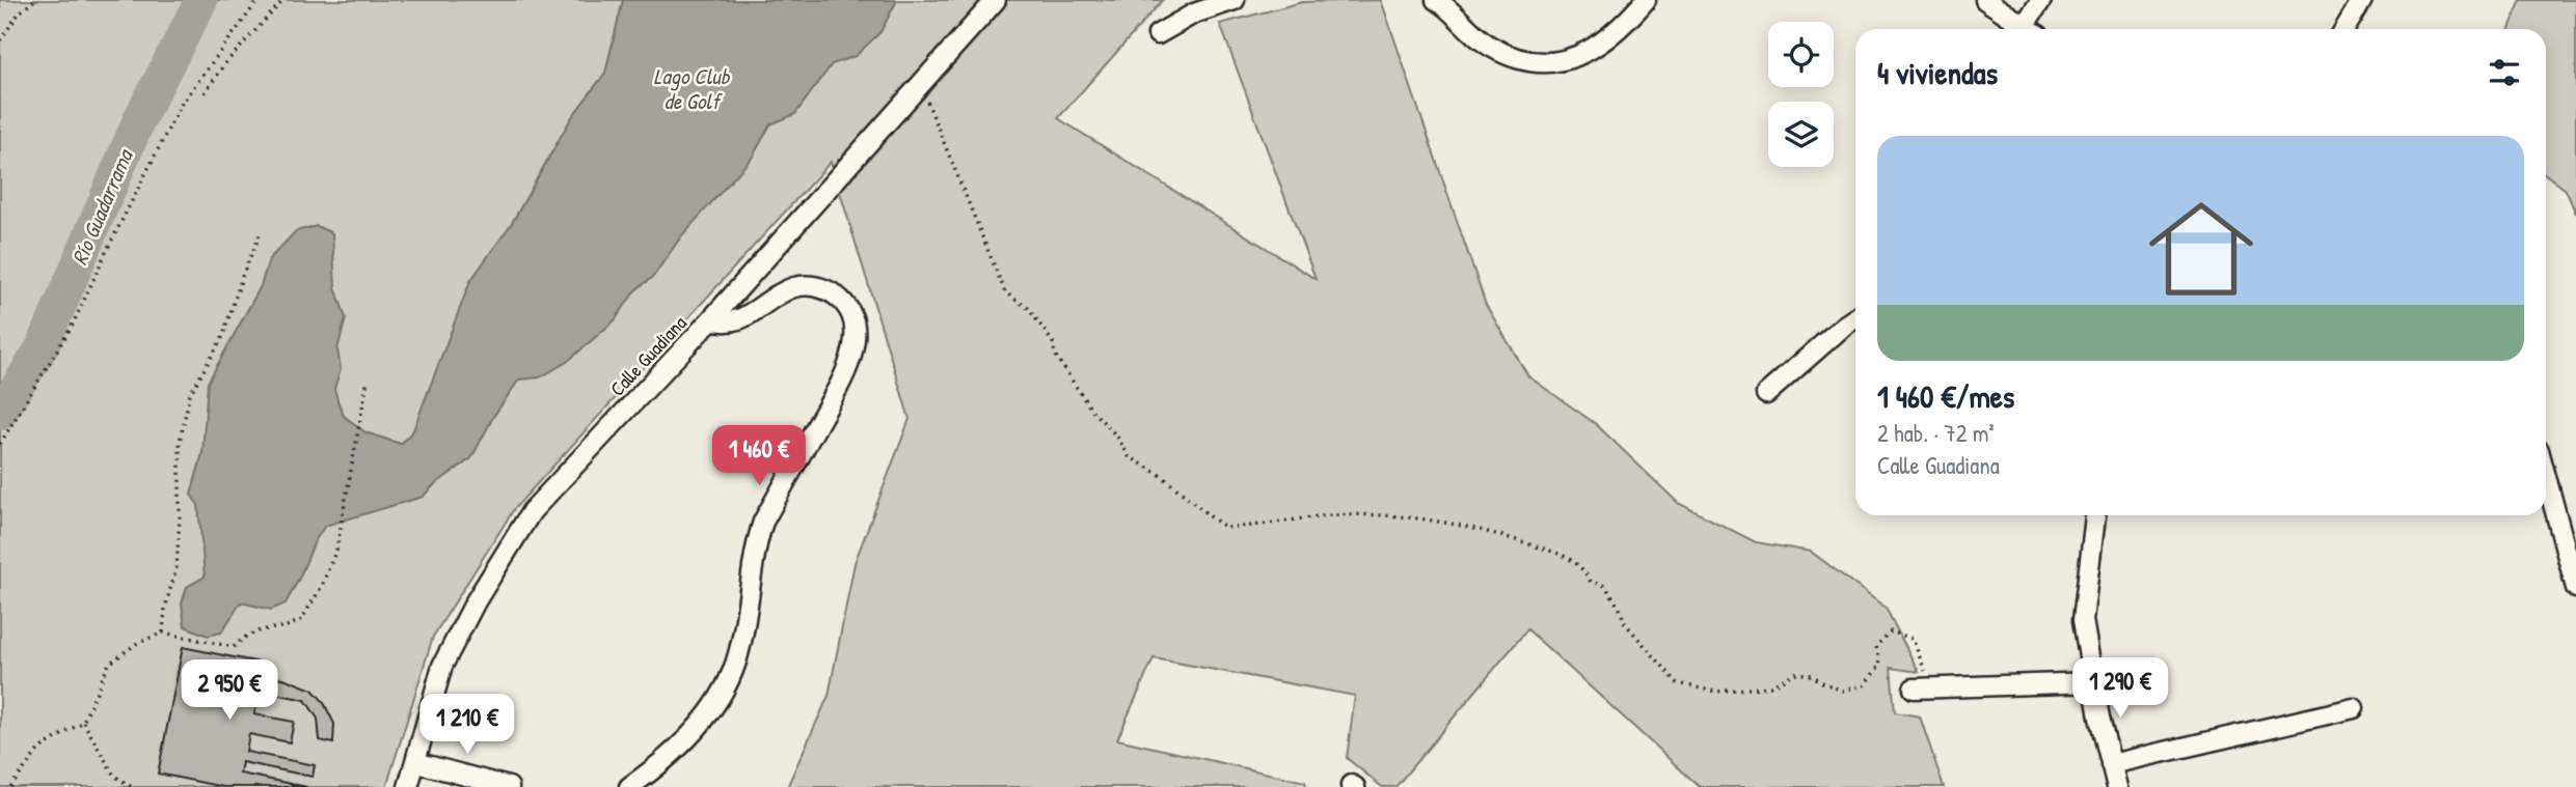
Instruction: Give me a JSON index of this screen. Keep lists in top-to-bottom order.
{
  "streets": {
    "street": ["Calle Guadiana"]
  },
  "water": ["Lago Club de Golf", "Río Guadarrama"],
  "page": {
    "heading": "4 viviendas",
    "list": [
      {
        "name": "1 460 €/mes",
        "note": "2 hab. · 72 m² · Calle Guadiana"
      }
    ],
    "price": [
      "1 460 €",
      "1 290 €",
      "2 950 €",
      "1 210 €"
    ]
  }
}
